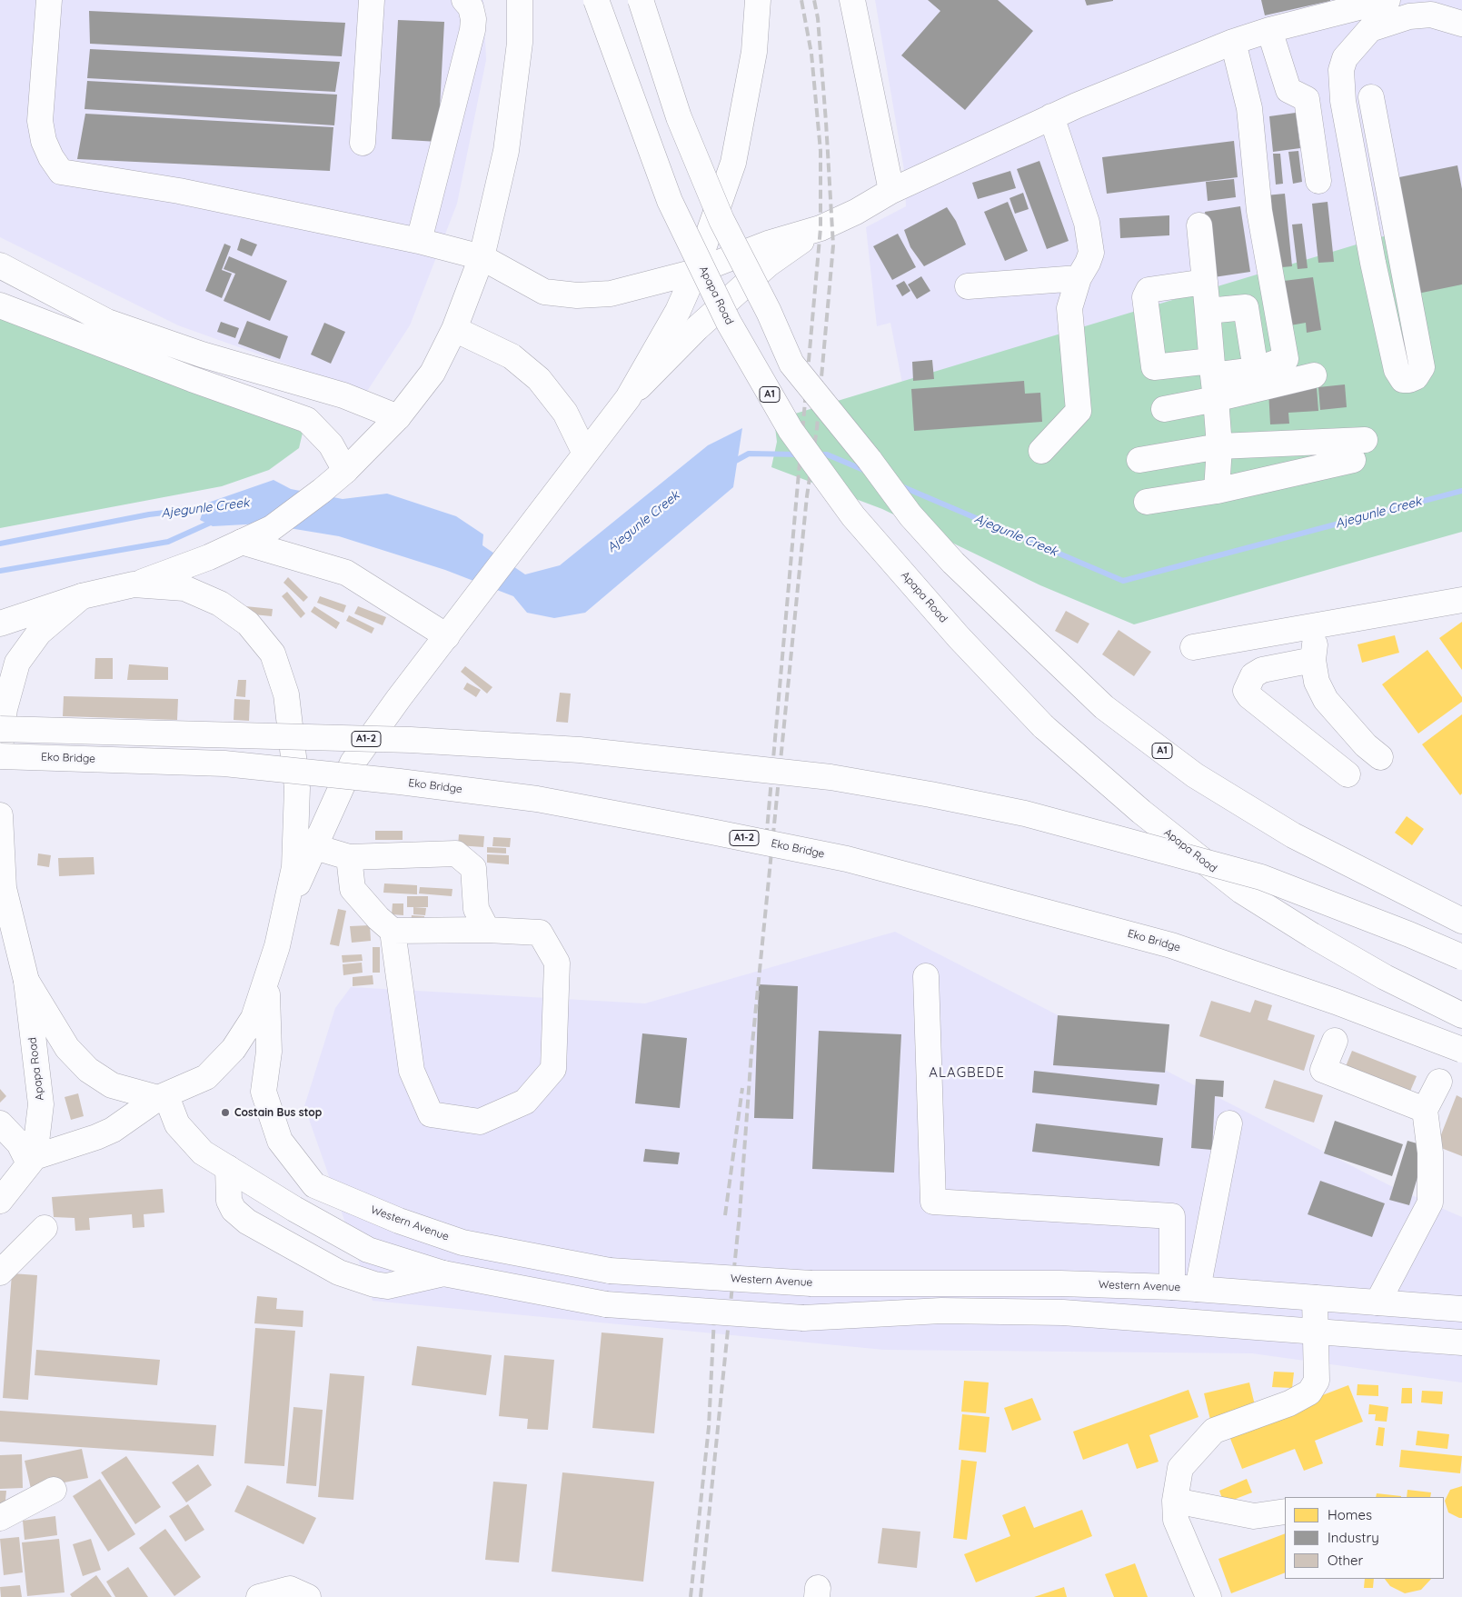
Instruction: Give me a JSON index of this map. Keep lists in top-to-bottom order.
{
  "streets": {
    "main road": [
      "Apapa Road",
      "A1",
      "A1-2",
      "Eko Bridge",
      "Western Avenue"
    ]
  },
  "districts": ["ALAGBEDE"],
  "water": ["Ajegunle Creek"],
  "places": ["Costain Bus stop"],
  "legend": ["Homes", "Industry", "Other"]
}
